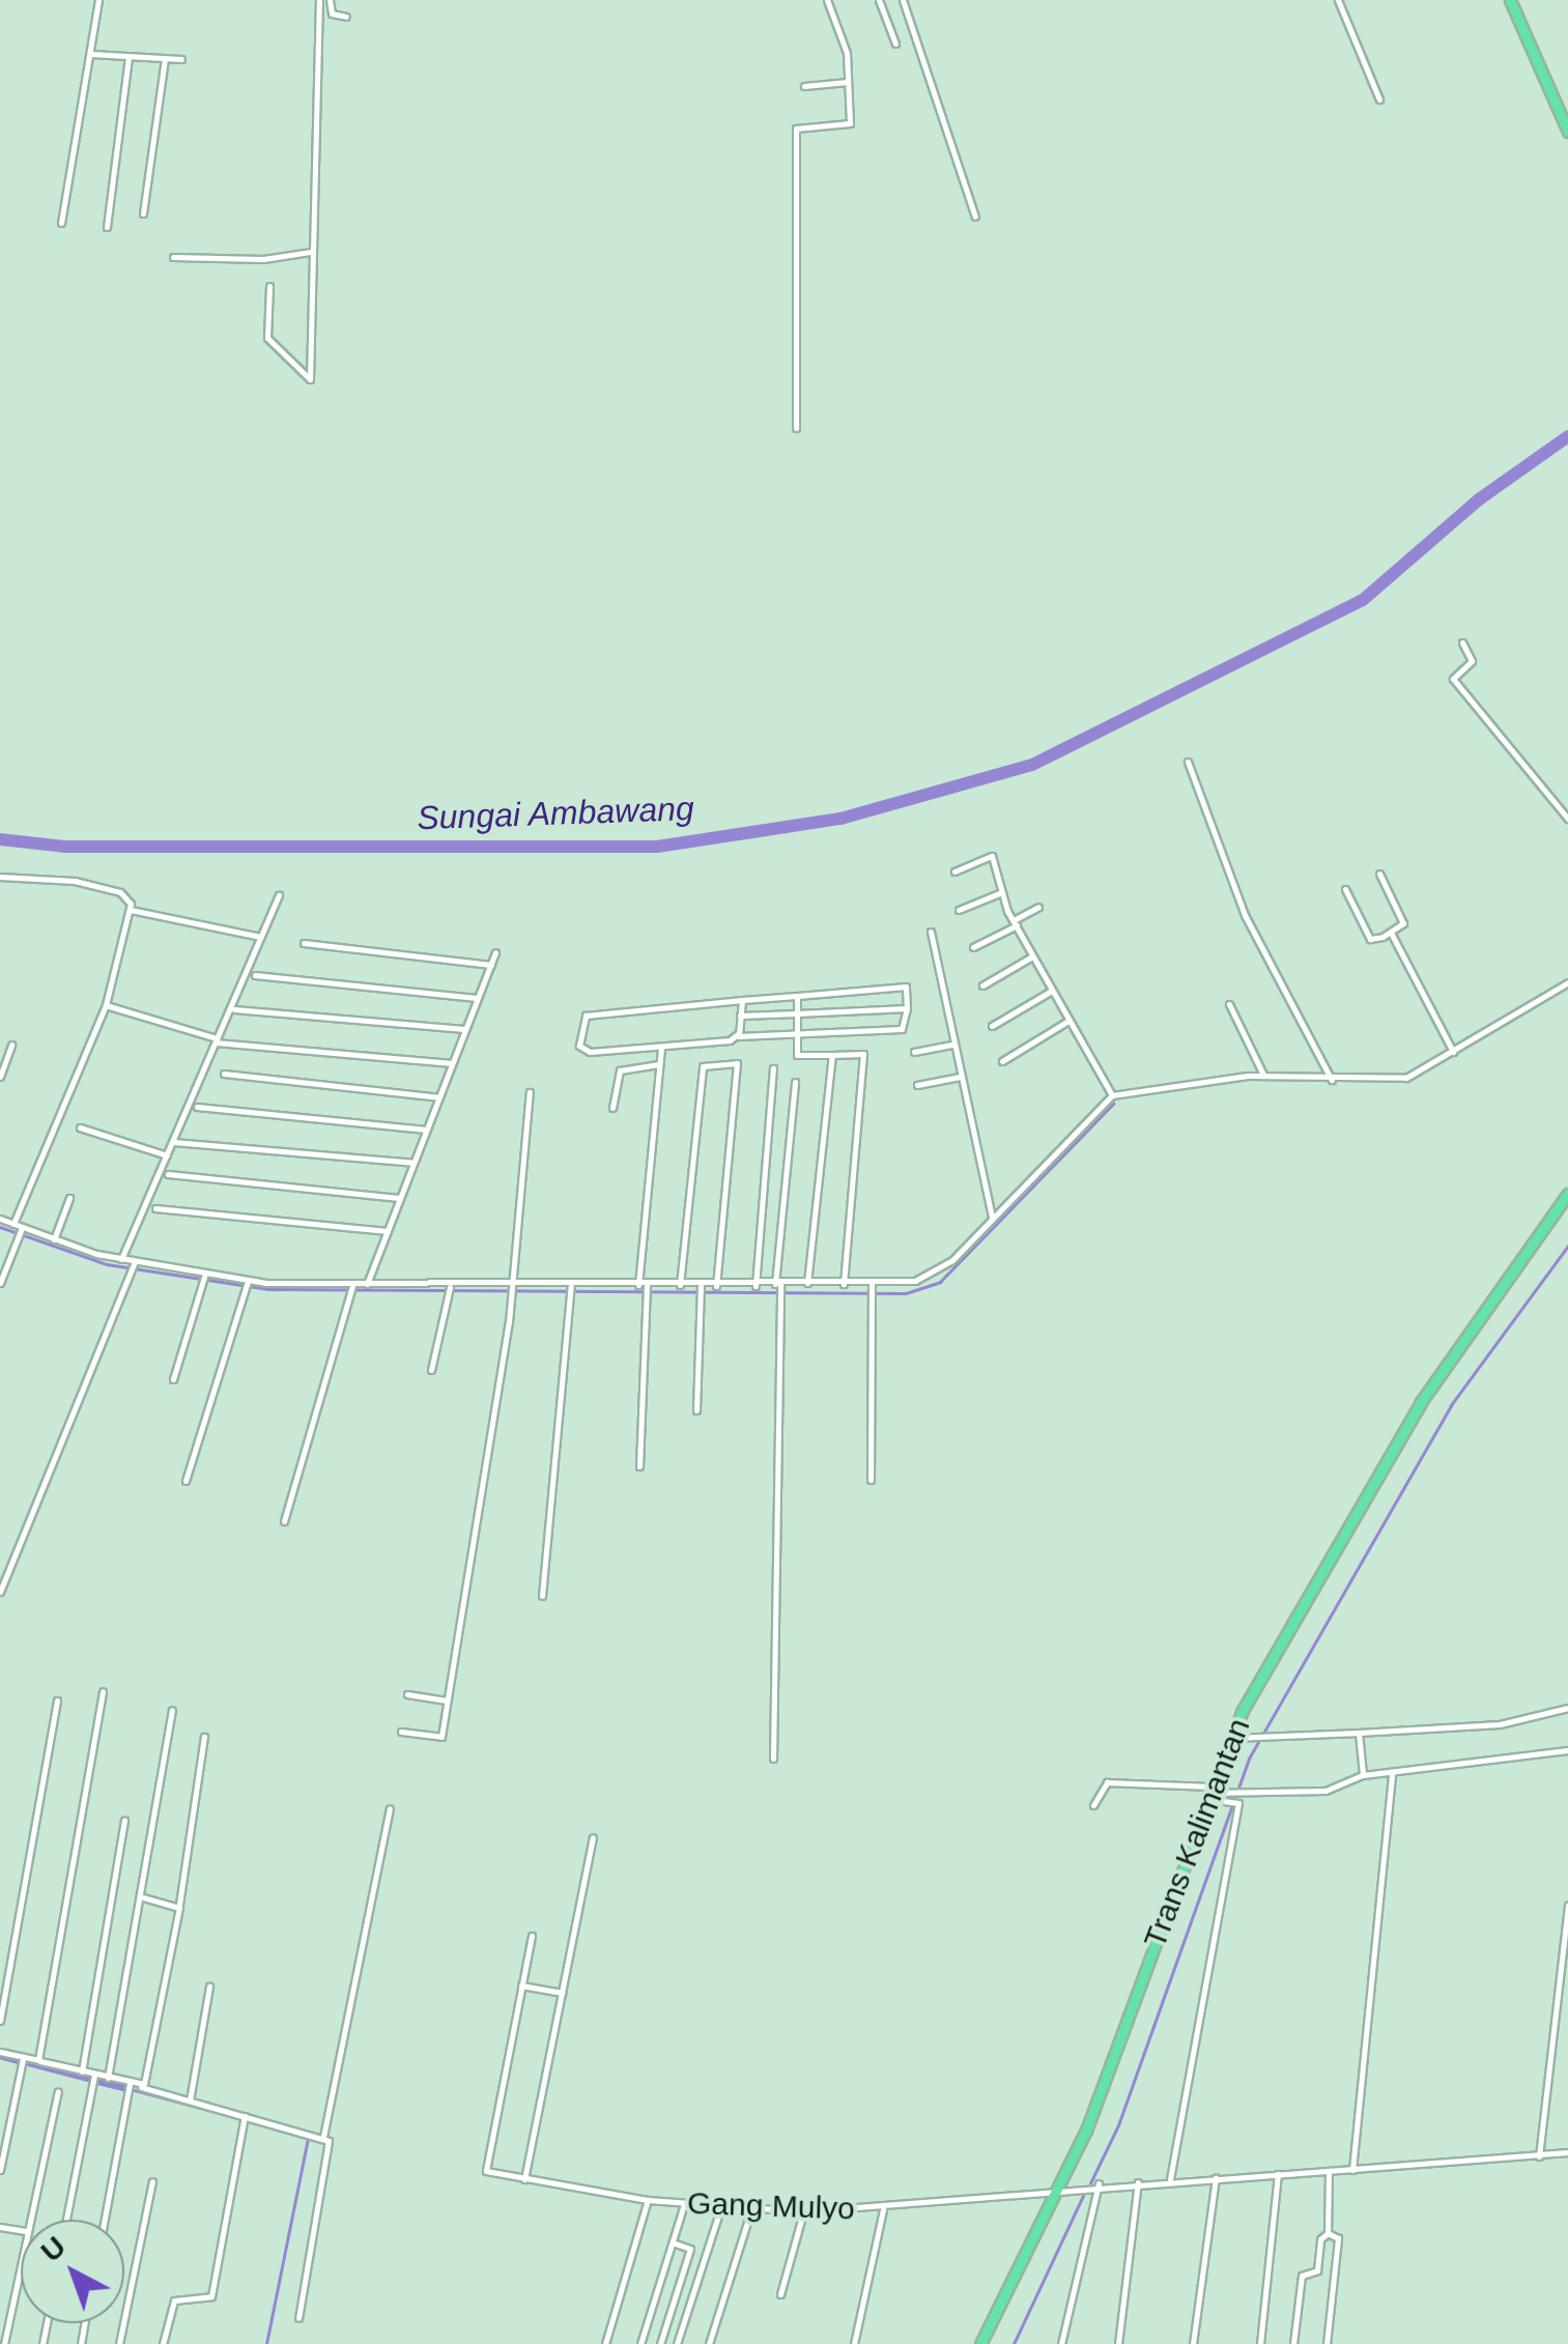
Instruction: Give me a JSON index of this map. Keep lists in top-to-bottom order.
{
  "streets": {
    "highway": ["Trans Kalimantan"],
    "street": ["Gang Mulyo"]
  },
  "crossings": [
    ["Trans Kalimantan", "Gang Mulyo"]
  ],
  "water": ["Sungai Ambawang"],
  "north": "top left"
}
